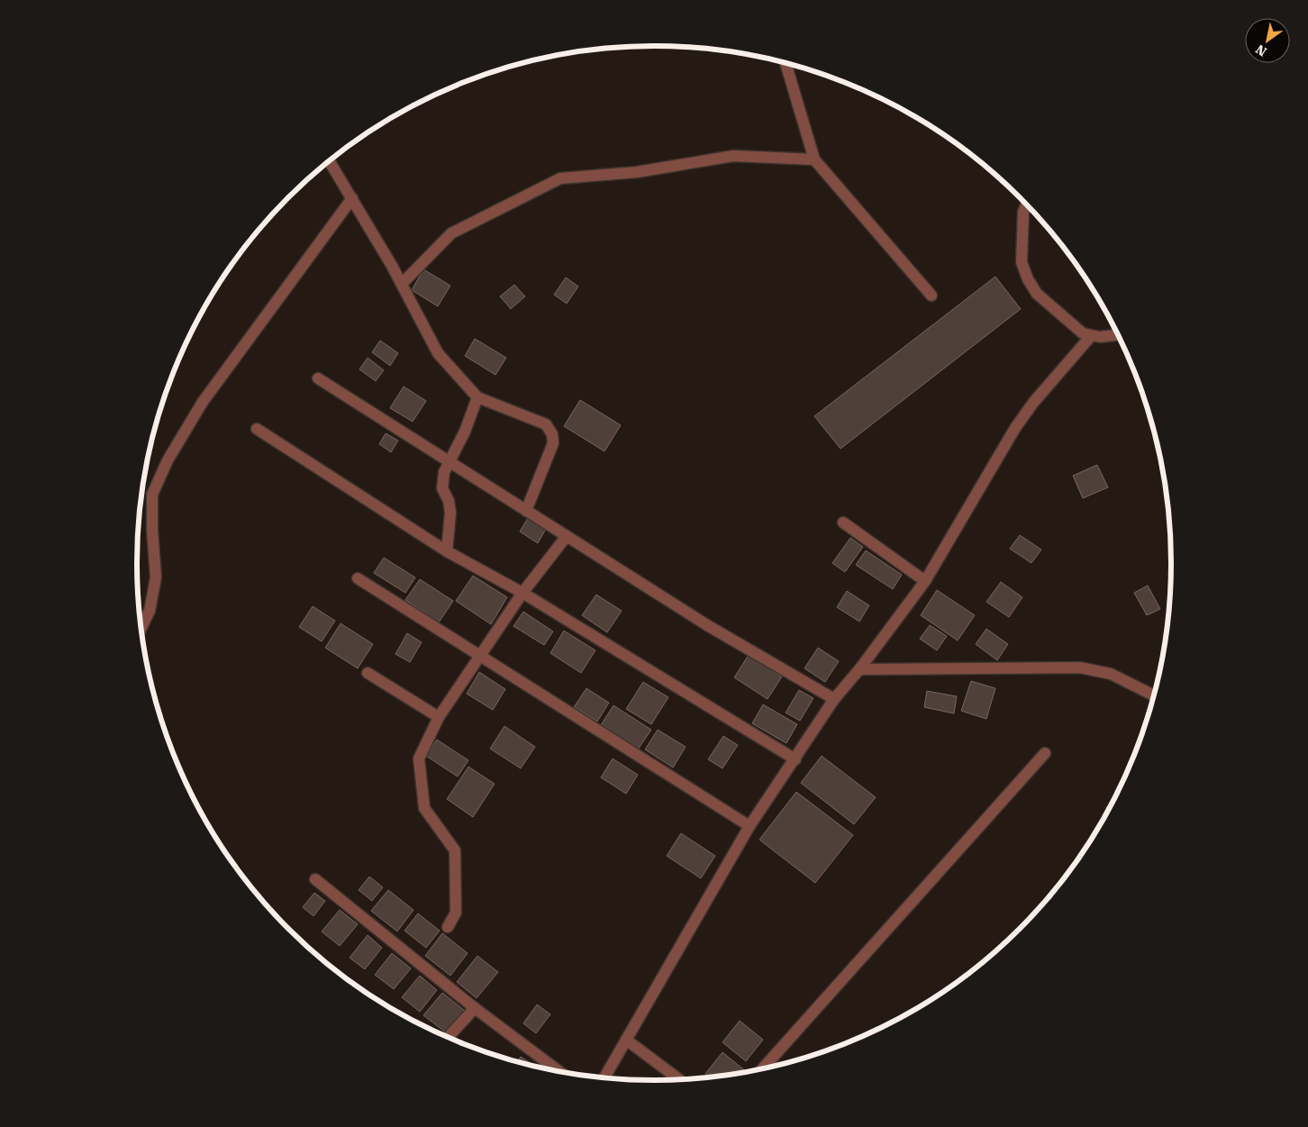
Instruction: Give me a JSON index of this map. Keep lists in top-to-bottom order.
{
  "north": "bottom left"
}
